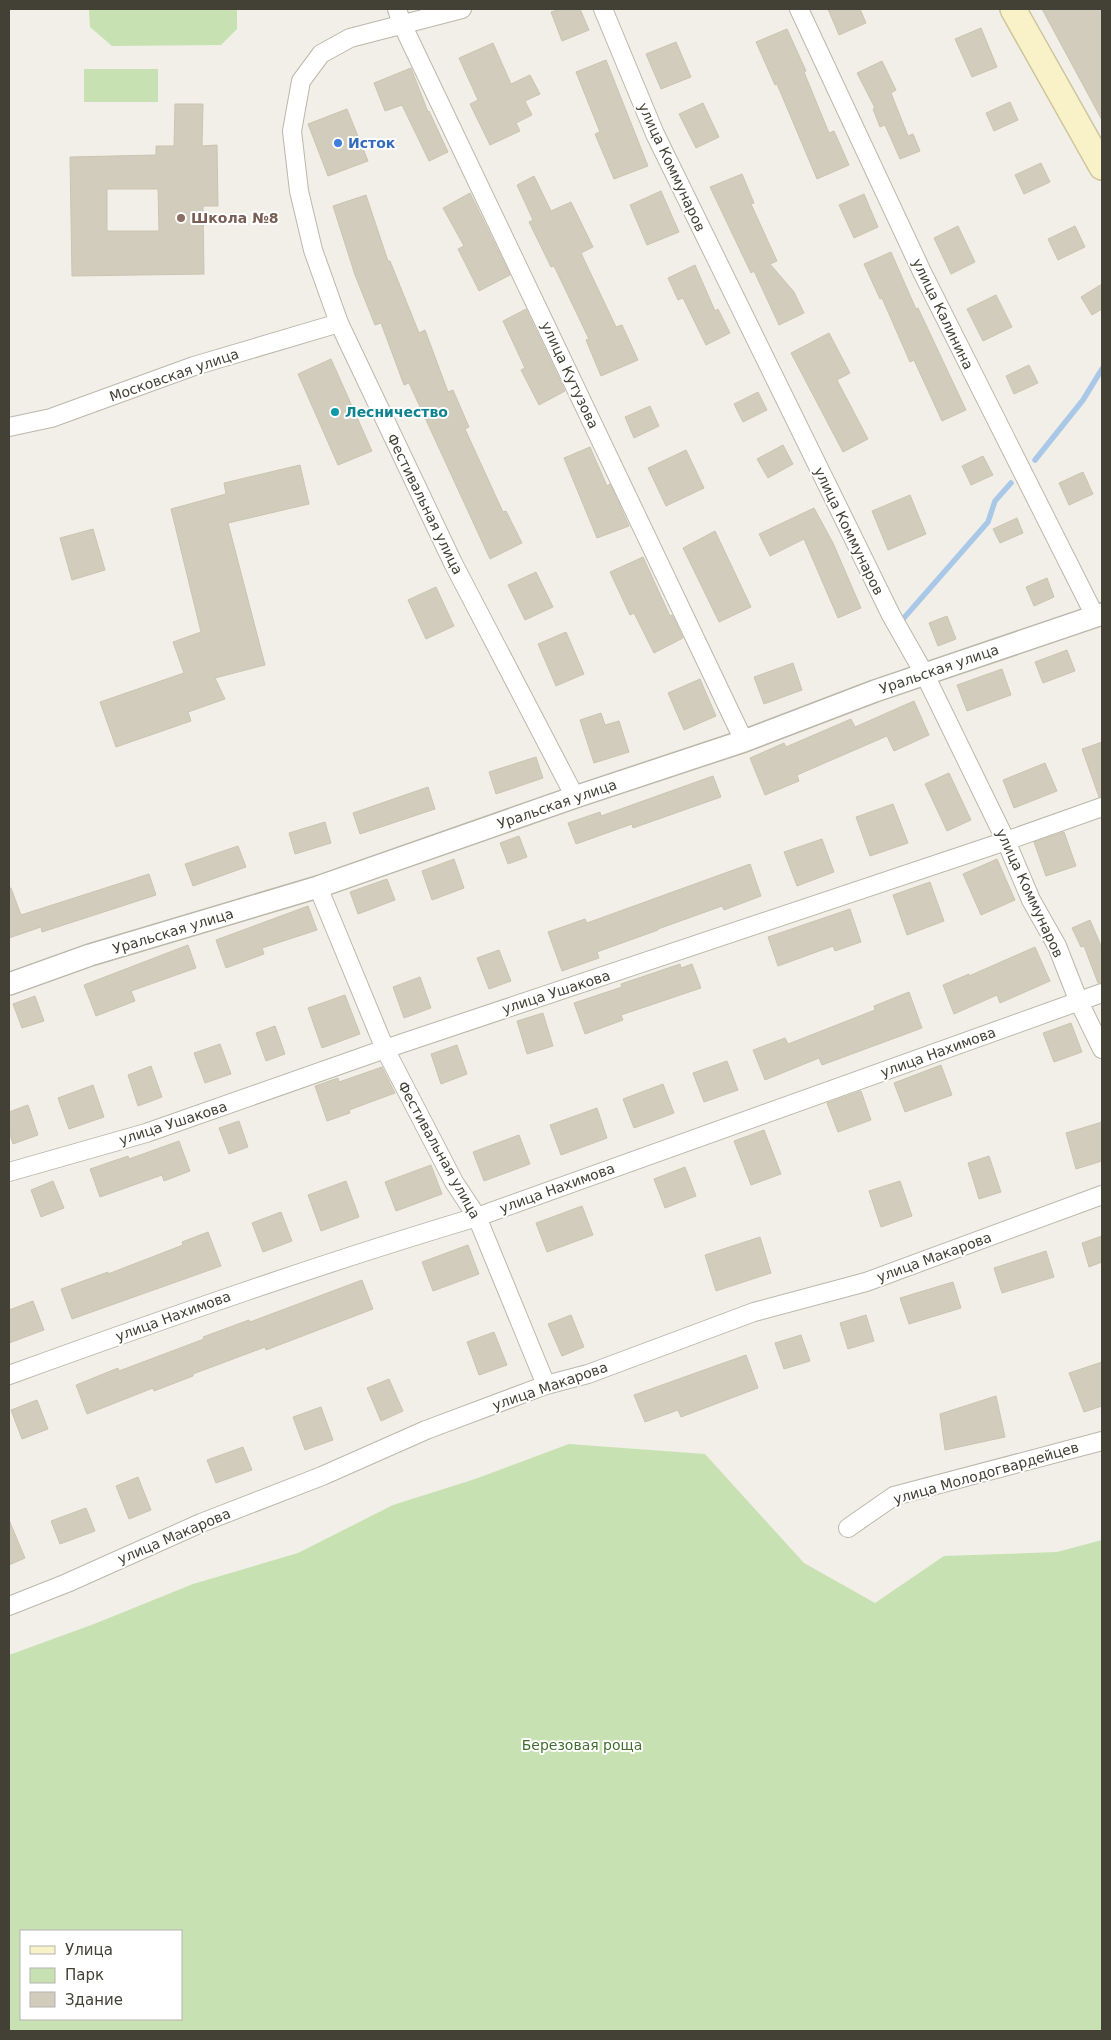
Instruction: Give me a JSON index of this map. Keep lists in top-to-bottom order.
{
  "streets": {
    "street": [
      "улица Коммунаров",
      "улица Калинина",
      "Московская улица",
      "улица Кутузова",
      "Фестивальная улица",
      "Уральская улица",
      "улица Ушакова",
      "улица Нахимова",
      "улица Макарова",
      "улица Молодогвардейцев"
    ]
  },
  "crossings": [
    ["улица Коммунаров", "Уральская улица"],
    ["улица Коммунаров", "улица Ушакова"],
    ["улица Коммунаров", "улица Нахимова"],
    ["улица Калинина", "Уральская улица"],
    ["Московская улица", "Фестивальная улица"],
    ["улица Кутузова", "Фестивальная улица"],
    ["улица Кутузова", "Уральская улица"],
    ["Фестивальная улица", "Уральская улица"],
    ["Фестивальная улица", "улица Ушакова"],
    ["Фестивальная улица", "улица Нахимова"],
    ["Фестивальная улица", "улица Макарова"]
  ],
  "parks": ["Березовая роща"],
  "places": ["Исток", "Школа №8", "Лесничество"],
  "legend": ["Улица", "Парк", "Здание"]
}
